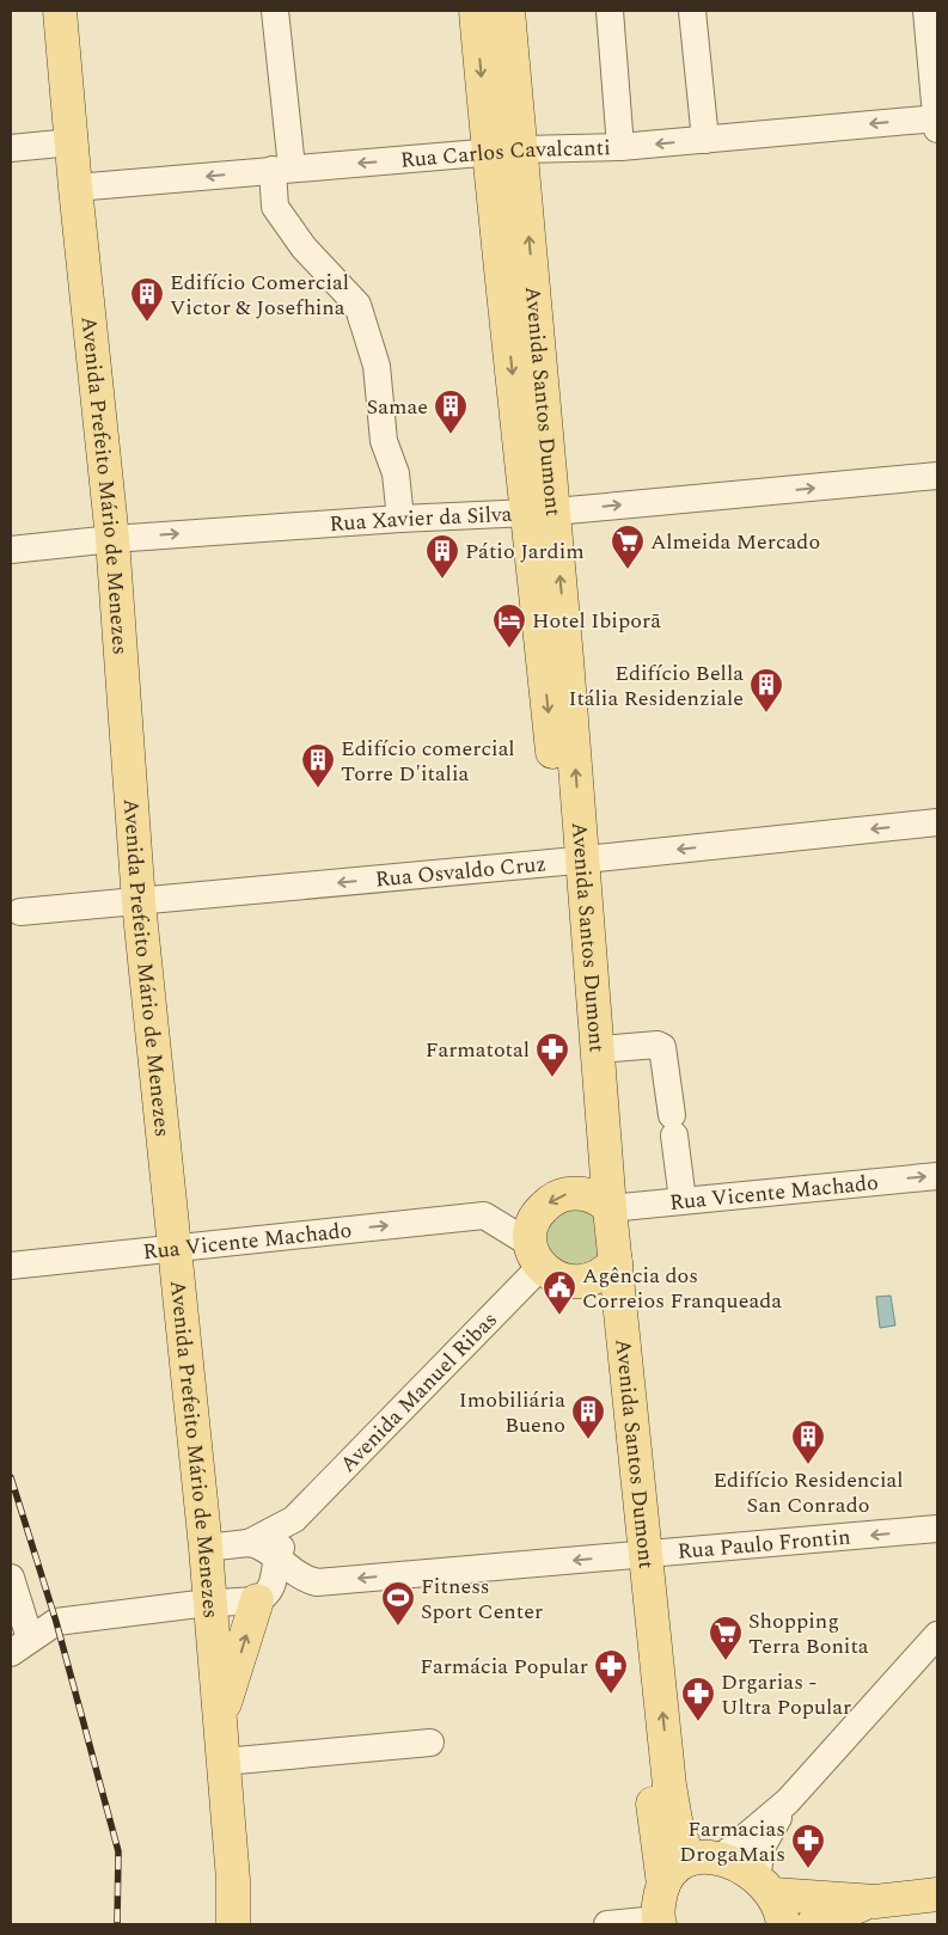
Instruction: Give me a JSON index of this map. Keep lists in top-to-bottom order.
{
  "streets": {
    "main road": ["Avenida Santos Dumont", "Avenida Prefeito Mário de Menezes"],
    "street": [
      "Rua Carlos Cavalcanti",
      "Rua Xavier da Silva",
      "Rua Osvaldo Cruz",
      "Rua Vicente Machado",
      "Avenida Manuel Ribas",
      "Rua Paulo Frontin"
    ]
  },
  "crossings": [
    ["Rua Carlos Cavalcanti", "Avenida Santos Dumont"],
    ["Rua Carlos Cavalcanti", "Avenida Prefeito Mário de Menezes"],
    ["Avenida Santos Dumont", "Rua Xavier da Silva"],
    ["Avenida Santos Dumont", "Rua Osvaldo Cruz"],
    ["Avenida Santos Dumont", "Rua Vicente Machado"],
    ["Avenida Santos Dumont", "Avenida Manuel Ribas"],
    ["Avenida Santos Dumont", "Rua Paulo Frontin"],
    ["Avenida Prefeito Mário de Menezes", "Rua Xavier da Silva"],
    ["Avenida Prefeito Mário de Menezes", "Rua Osvaldo Cruz"],
    ["Avenida Prefeito Mário de Menezes", "Rua Vicente Machado"],
    ["Avenida Prefeito Mário de Menezes", "Avenida Manuel Ribas"],
    ["Avenida Prefeito Mário de Menezes", "Rua Paulo Frontin"],
    ["Rua Vicente Machado", "Avenida Manuel Ribas"],
    ["Avenida Manuel Ribas", "Rua Paulo Frontin"]
  ],
  "one_way": [
    "Rua Carlos Cavalcanti",
    "Rua Xavier da Silva",
    "Rua Osvaldo Cruz",
    "Rua Vicente Machado"
  ],
  "places": {
    "building": [
      "Edifício Comercial Victor & Josefhina",
      "Samae",
      "Pátio Jardim",
      "Edifício Bella Itália Residenziale",
      "Edifício comercial Torre D'italia",
      "Imobiliária Bueno",
      "Edifício Residencial San Conrado"
    ],
    "supermarket": ["Almeida Mercado", "Shopping Terra Bonita"],
    "hotel": ["Hotel Ibiporã"],
    "pharmacy": [
      "Farmatotal",
      "Farmácia Popular",
      "Drgarias - Ultra Popular",
      "Farmacias DrogaMais"
    ],
    "public building": ["Agência dos Correios Franqueada"],
    "sports": ["Fitness Sport Center"]
  }
}
